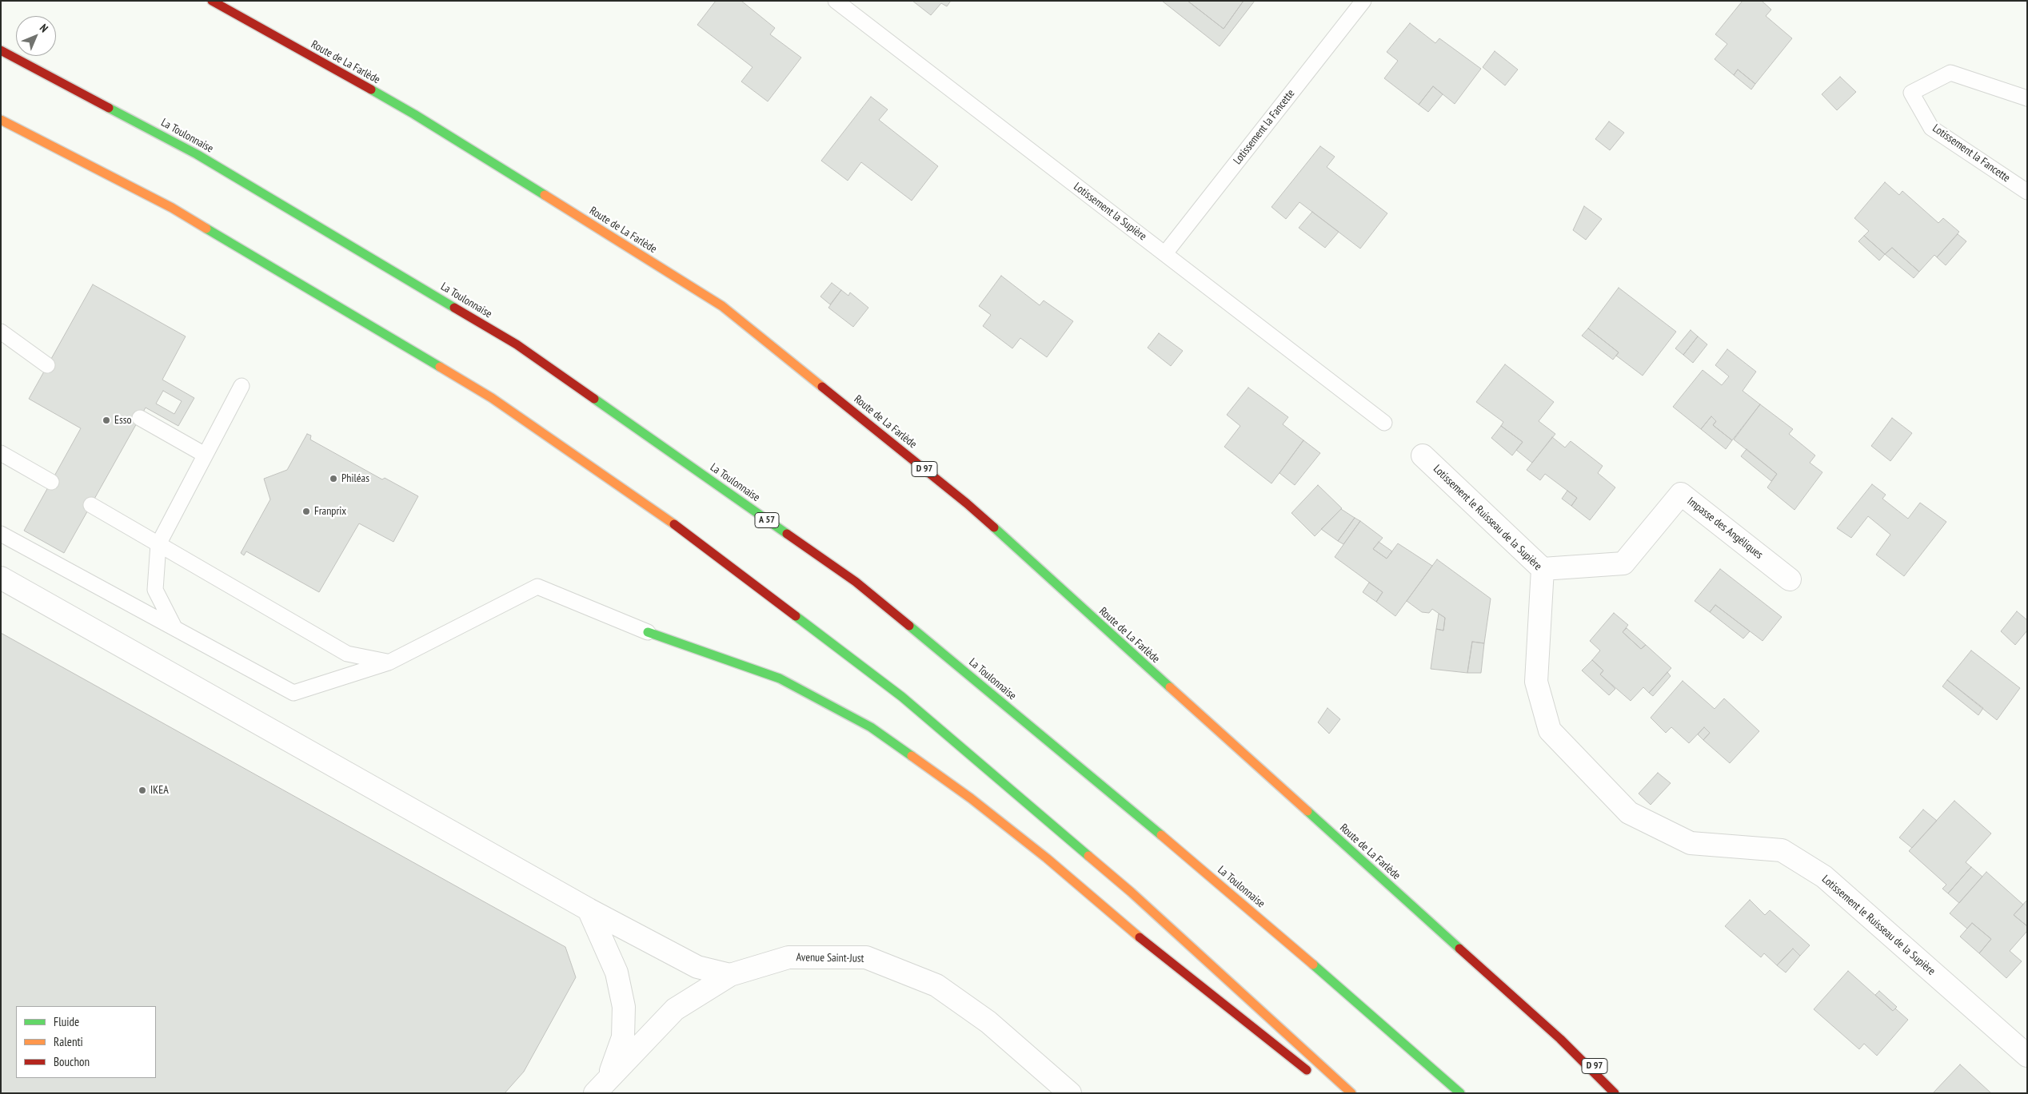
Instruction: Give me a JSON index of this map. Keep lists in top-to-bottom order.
{
  "streets": {
    "main road": [
      "Route de La Farlède",
      "La Toulonnaise",
      "D 97",
      "A 57"
    ],
    "street": ["Lotissement le Ruisseau de la Supière", "Impasse des Angéliques", "Avenue Saint-Just"],
    "lane": ["Lotissement la Fancette", "Lotissement la Supière"]
  },
  "crossings": [
    ["Lotissement la Fancette", "Lotissement la Supière"],
    ["Lotissement le Ruisseau de la Supière", "Impasse des Angéliques"]
  ],
  "places": [
    "Esso",
    "Philéas",
    "Franprix",
    "IKEA"
  ],
  "legend": ["Fluide", "Ralenti", "Bouchon"],
  "north": "top right"
}
